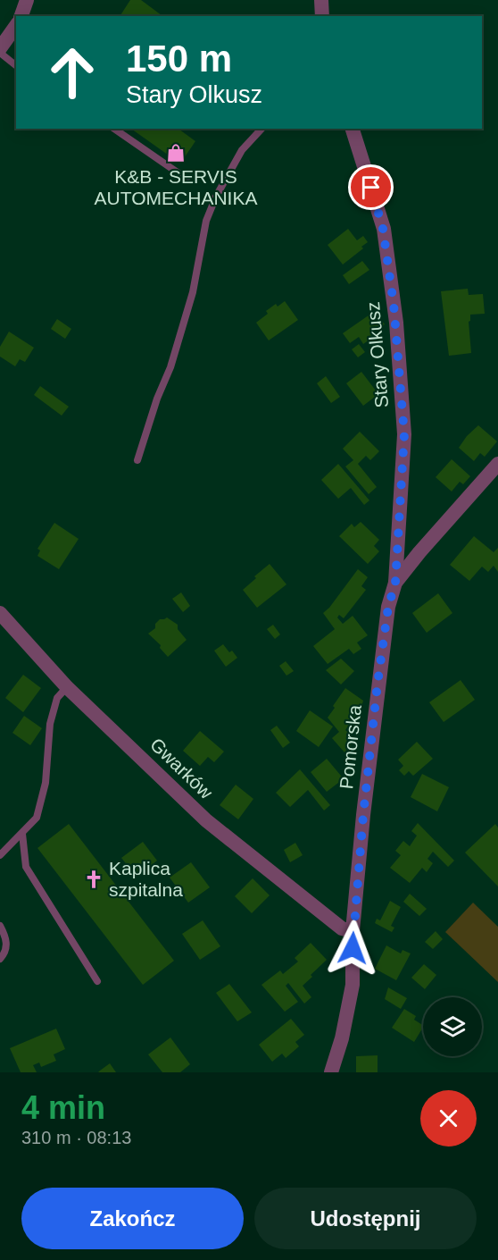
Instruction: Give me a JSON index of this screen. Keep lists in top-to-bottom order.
{
  "streets": {
    "street": ["Stary Olkusz", "Pomorska", "Gwarków"]
  },
  "crossings": [
    ["Stary Olkusz", "Pomorska"],
    ["Pomorska", "Gwarków"]
  ],
  "places": {
    "shop": ["K&B - SERVIS AUTOMECHANIKA"],
    "church": ["Kaplica szpitalna"]
  },
  "page": {
    "turn": ["150 m", "Stary Olkusz"],
    "heading": ["4 min", "310 m · 08:13"],
    "buttons": ["Zakończ", "Udostępnij"]
  }
}
